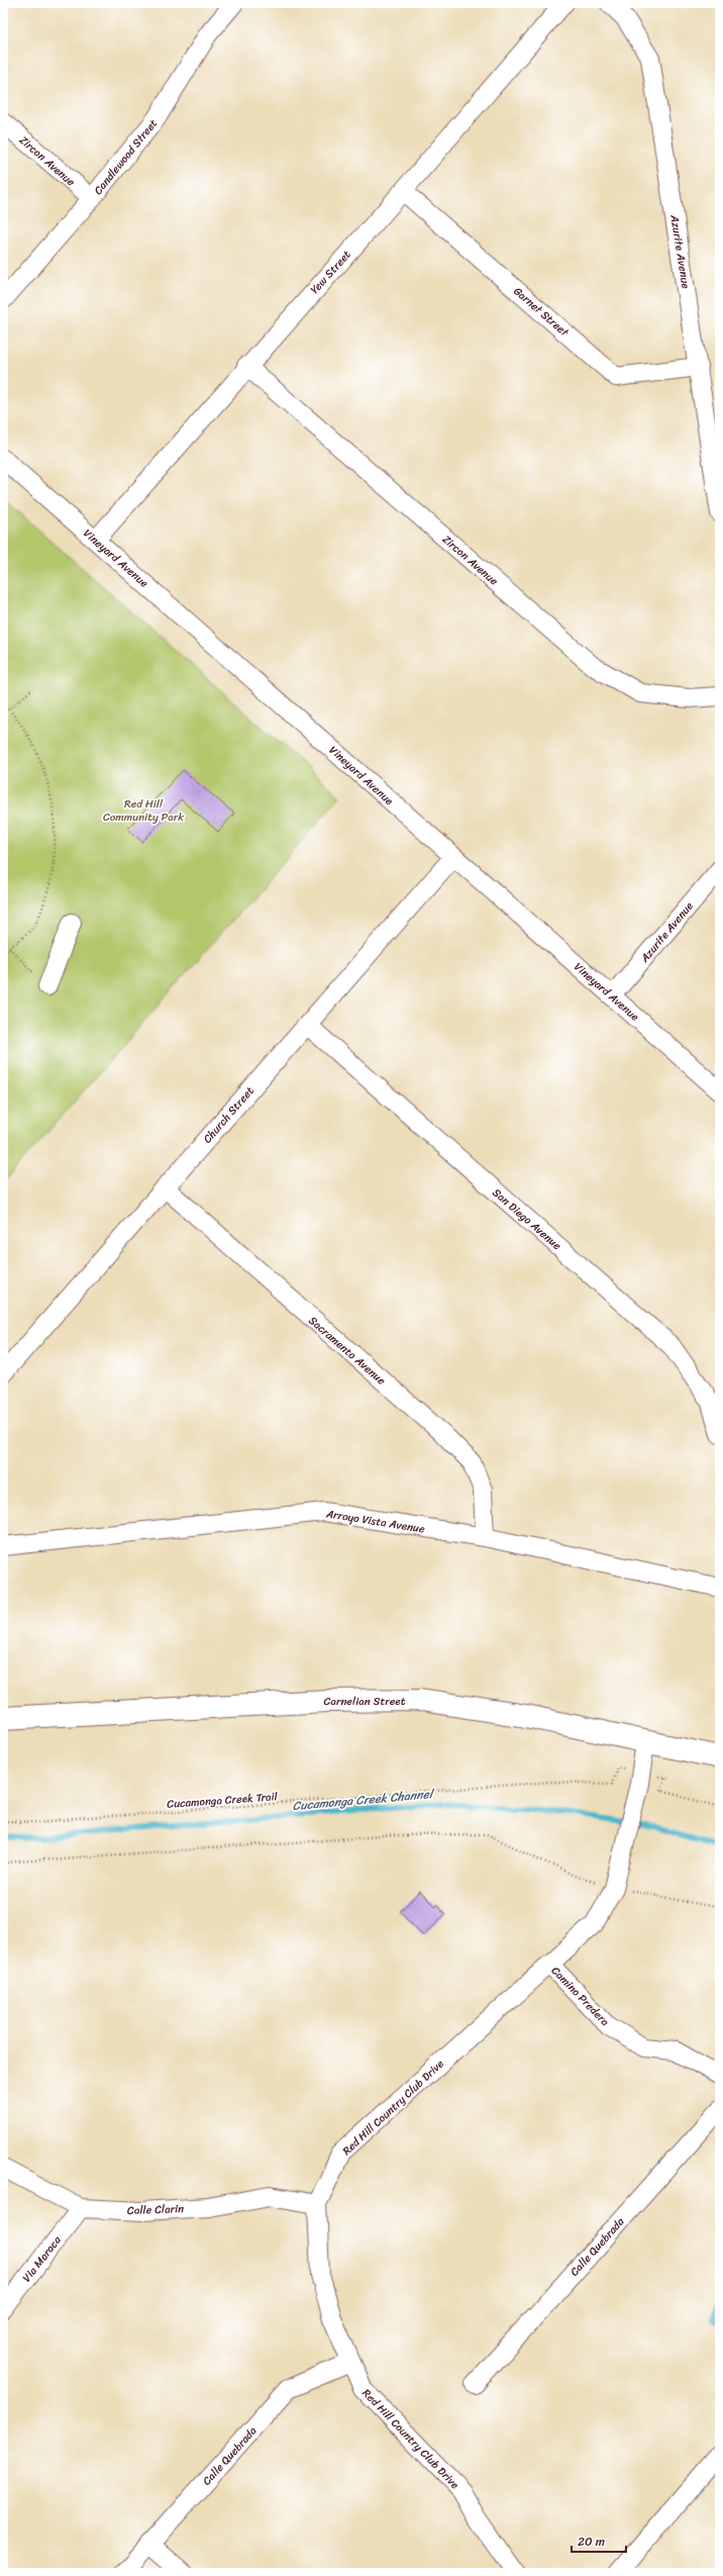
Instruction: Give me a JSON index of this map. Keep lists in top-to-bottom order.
{
  "streets": {
    "main road": ["Carnelian Street"],
    "street": [
      "Candlewood Street",
      "Zircon Avenue",
      "Azurite Avenue",
      "Yew Street",
      "Garnet Street",
      "Vineyard Avenue",
      "Church Street",
      "San Diego Avenue",
      "Sacramento Avenue",
      "Arroyo Vista Avenue",
      "Camino Predera",
      "Red Hill Country Club Drive",
      "Calle Clarin",
      "Calle Quebrada",
      "Via Maraca"
    ],
    "path": ["Cucamonga Creek Trail"]
  },
  "crossings": [
    ["Candlewood Street", "Zircon Avenue"],
    ["Zircon Avenue", "Yew Street"],
    ["Azurite Avenue", "Garnet Street"],
    ["Azurite Avenue", "Vineyard Avenue"],
    ["Yew Street", "Garnet Street"],
    ["Yew Street", "Vineyard Avenue"],
    ["Vineyard Avenue", "Church Street"],
    ["Church Street", "San Diego Avenue"],
    ["Church Street", "Sacramento Avenue"],
    ["Sacramento Avenue", "Arroyo Vista Avenue"],
    ["Carnelian Street", "Red Hill Country Club Drive"],
    ["Camino Predera", "Red Hill Country Club Drive"],
    ["Red Hill Country Club Drive", "Calle Clarin"],
    ["Red Hill Country Club Drive", "Calle Quebrada"],
    ["Calle Clarin", "Via Maraca"]
  ],
  "water": ["Cucamonga Creek Channel"],
  "parks": ["Red Hill Community Park"],
  "scale_bar": "20 m"
}
